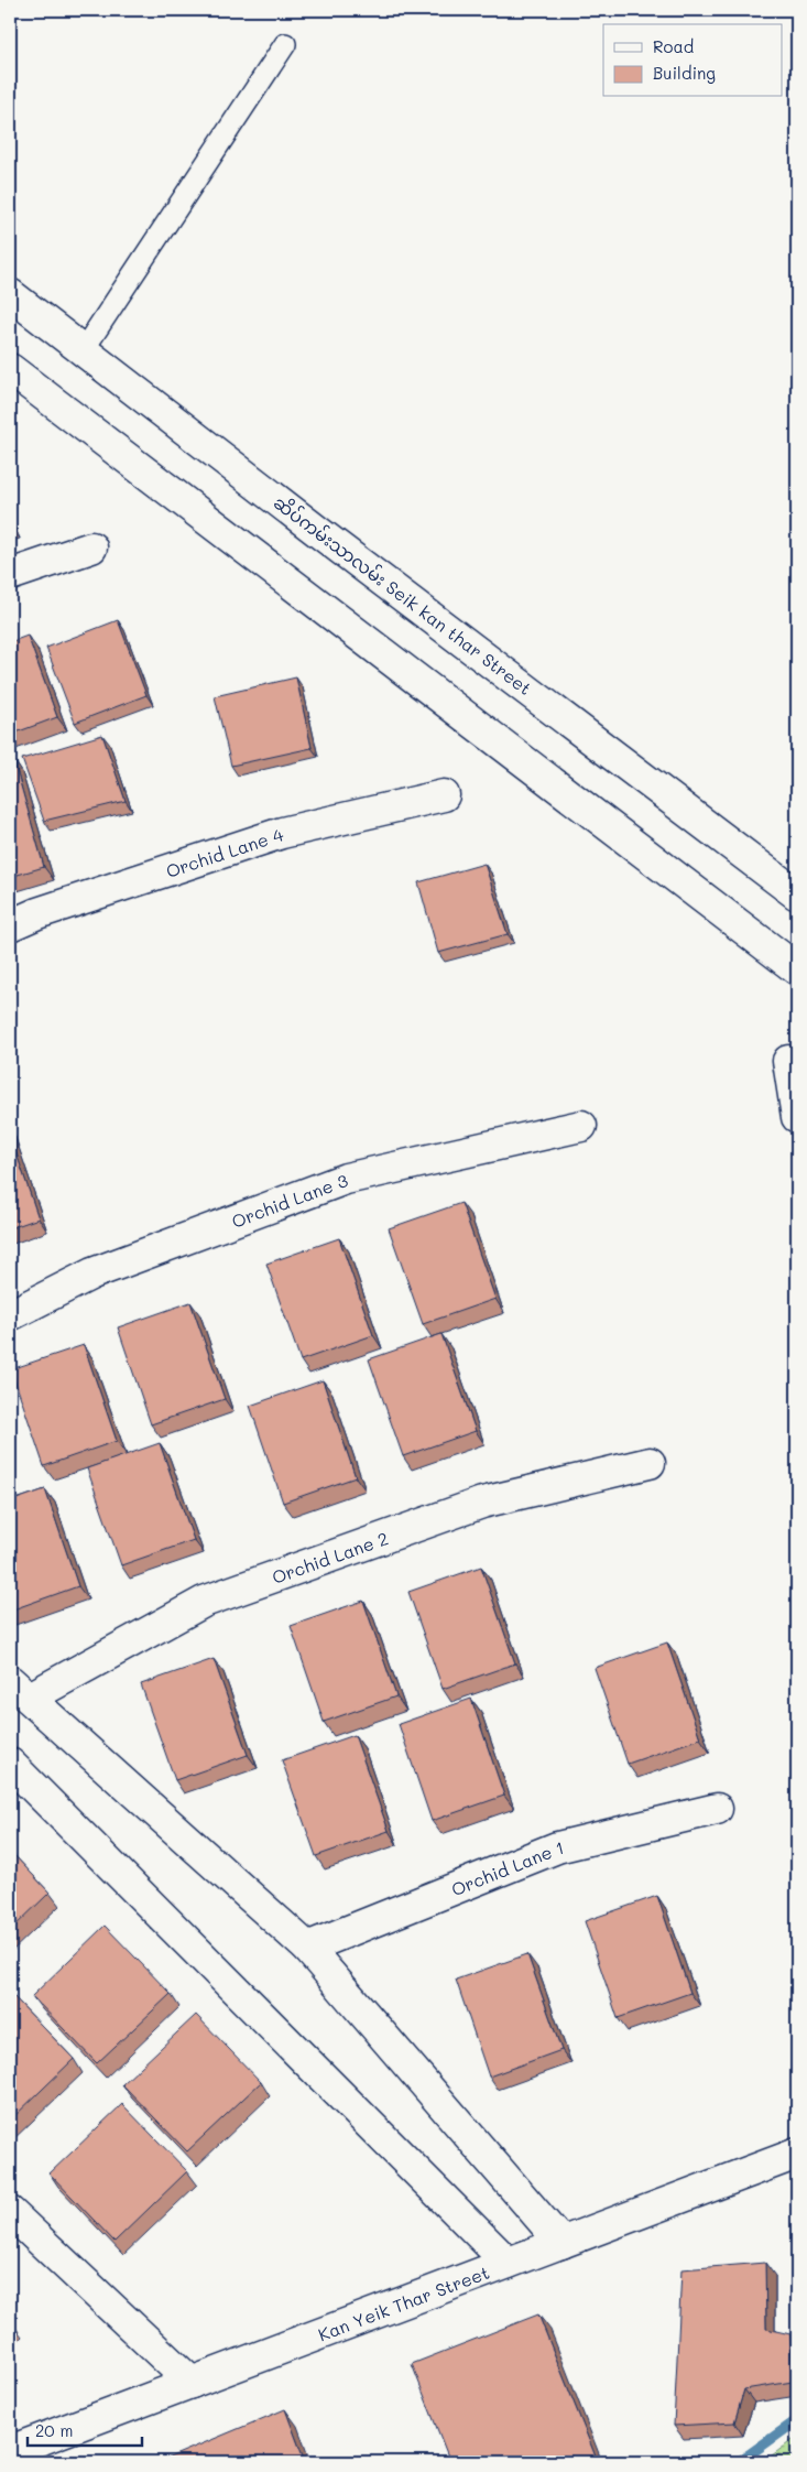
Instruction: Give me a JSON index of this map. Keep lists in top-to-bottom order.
{
  "streets": {
    "street": [
      "ဆိပ်ကမ်းသာလမ်း Seik kan thar Street",
      "Orchid Lane 4",
      "Orchid Lane 3",
      "Orchid Lane 2",
      "Orchid Lane 1",
      "Kan Yeik Thar Street"
    ]
  },
  "legend": ["Road", "Building"],
  "scale_bar": "20 m"
}
